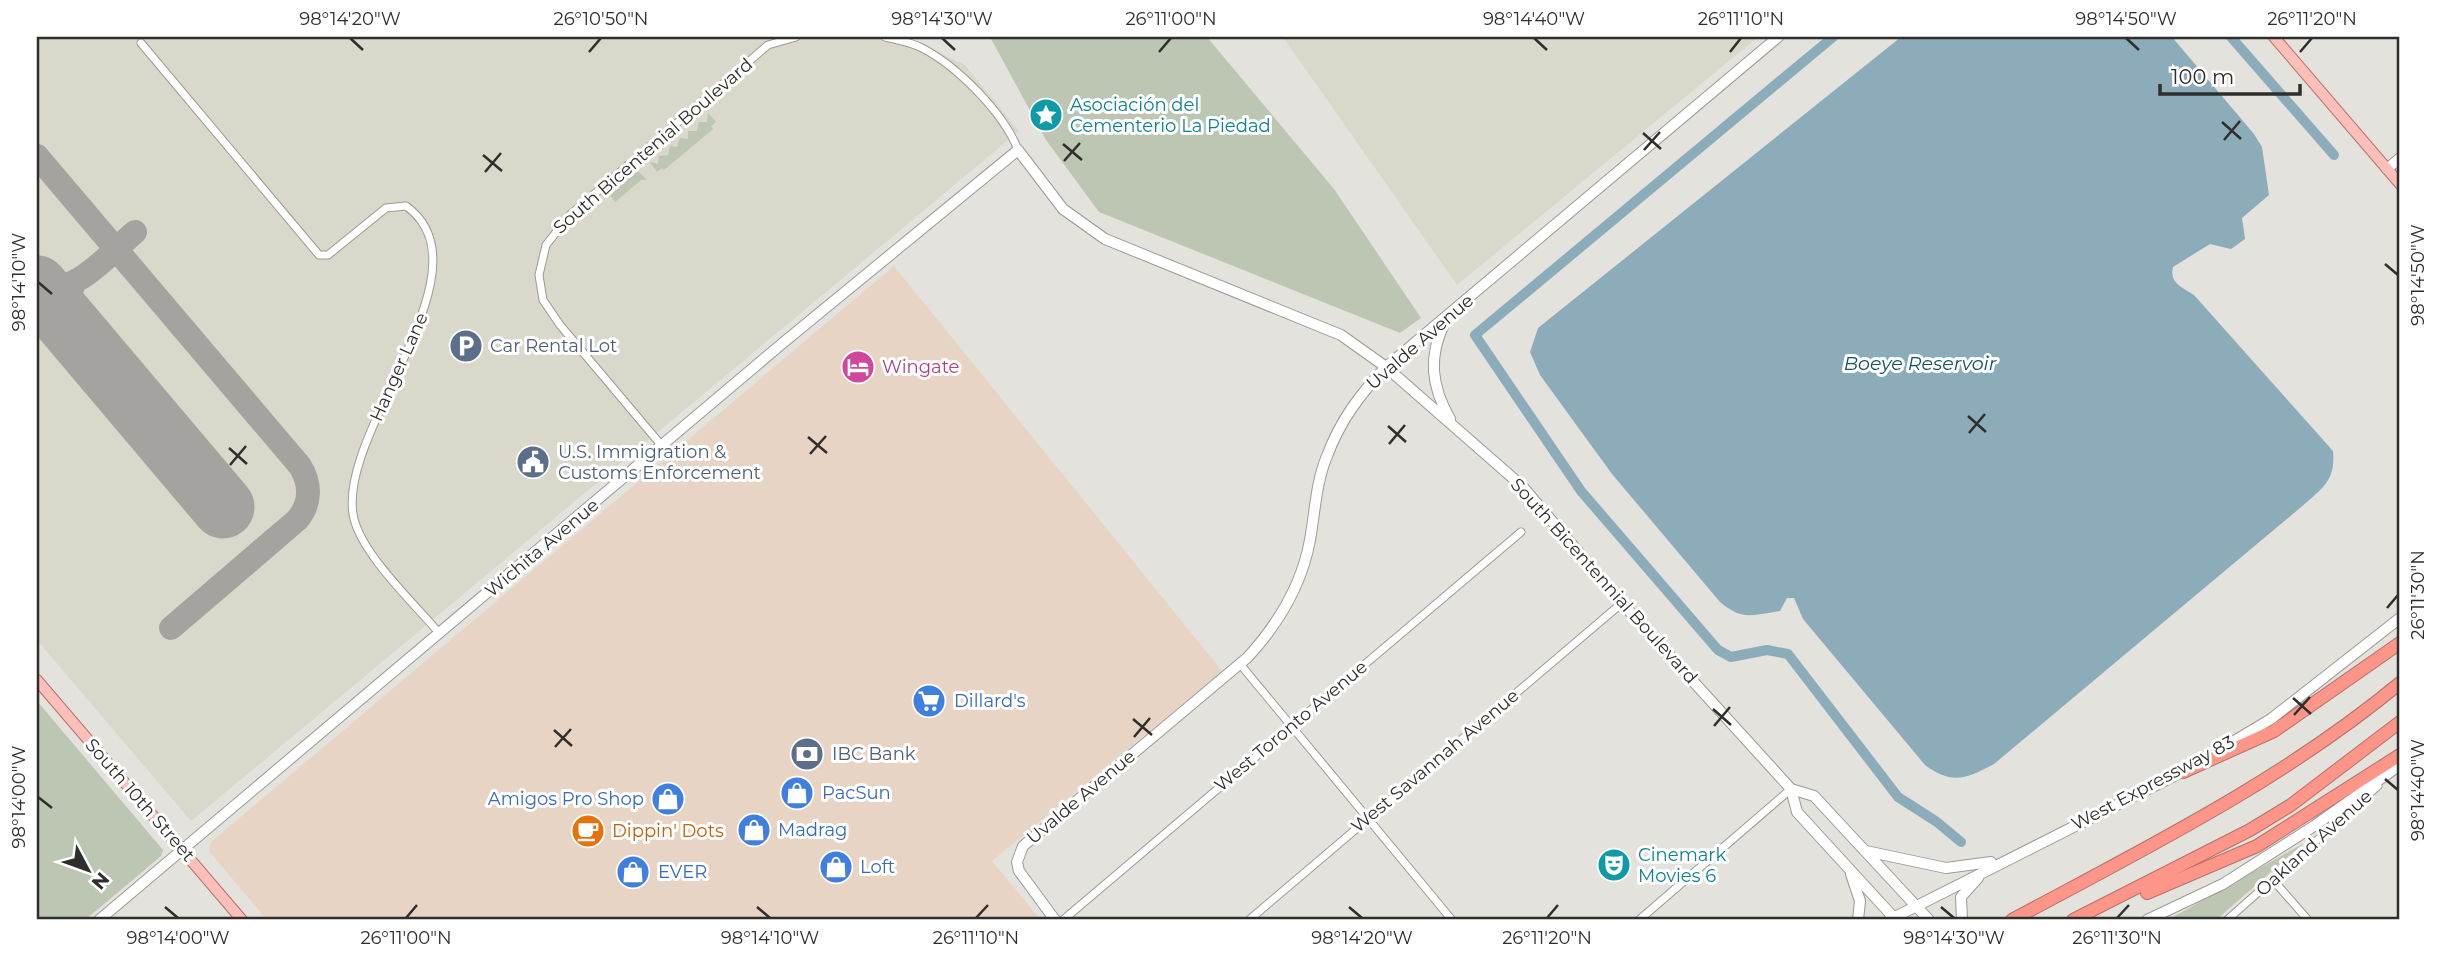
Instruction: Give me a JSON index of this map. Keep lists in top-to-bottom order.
{
  "streets": {
    "main road": [
      "Uvalde Avenue",
      "Wichita Avenue",
      "South Bicentennial Boulevard",
      "West Expressway 83",
      "South 10th Street"
    ],
    "street": [
      "South Bicentenial Boulevard",
      "Hanger Lane",
      "West Toronto Avenue",
      "West Savannah Avenue",
      "Oakland Avenue"
    ]
  },
  "crossings": [
    ["South Bicentenial Boulevard", "Wichita Avenue"],
    ["Uvalde Avenue", "South Bicentennial Boulevard"],
    ["Hanger Lane", "Wichita Avenue"],
    ["Wichita Avenue", "South Bicentennial Boulevard"],
    ["Wichita Avenue", "South 10th Street"],
    ["South Bicentennial Boulevard", "West Savannah Avenue"],
    ["South Bicentennial Boulevard", "West Expressway 83"]
  ],
  "water": ["Boeye Reservoir"],
  "places": {
    "place": ["Asociación del Cementerio La Piedad"],
    "parking": ["Car Rental Lot"],
    "hotel": ["Wingate"],
    "public building": ["U.S. Immigration & Customs Enforcement"],
    "supermarket": ["Dillard's"],
    "bank": ["IBC Bank"],
    "shop": [
      "PacSun",
      "Amigos Pro Shop",
      "Madrag",
      "Loft",
      "EVER"
    ],
    "cafe": ["Dippin' Dots"],
    "theatre": ["Cinemark Movies 6"]
  },
  "scale_bar": "100 m",
  "north": "bottom right",
  "coordinates": [
    "98°14'20\"W",
    "26°10'50\"N",
    "98°14'30\"W",
    "26°11'00\"N",
    "98°14'40\"W",
    "26°11'10\"N",
    "98°14'50\"W",
    "26°11'20\"N",
    "98°14'10\"W",
    "26°11'30\"N",
    "98°14'00\"W"
  ]
}
